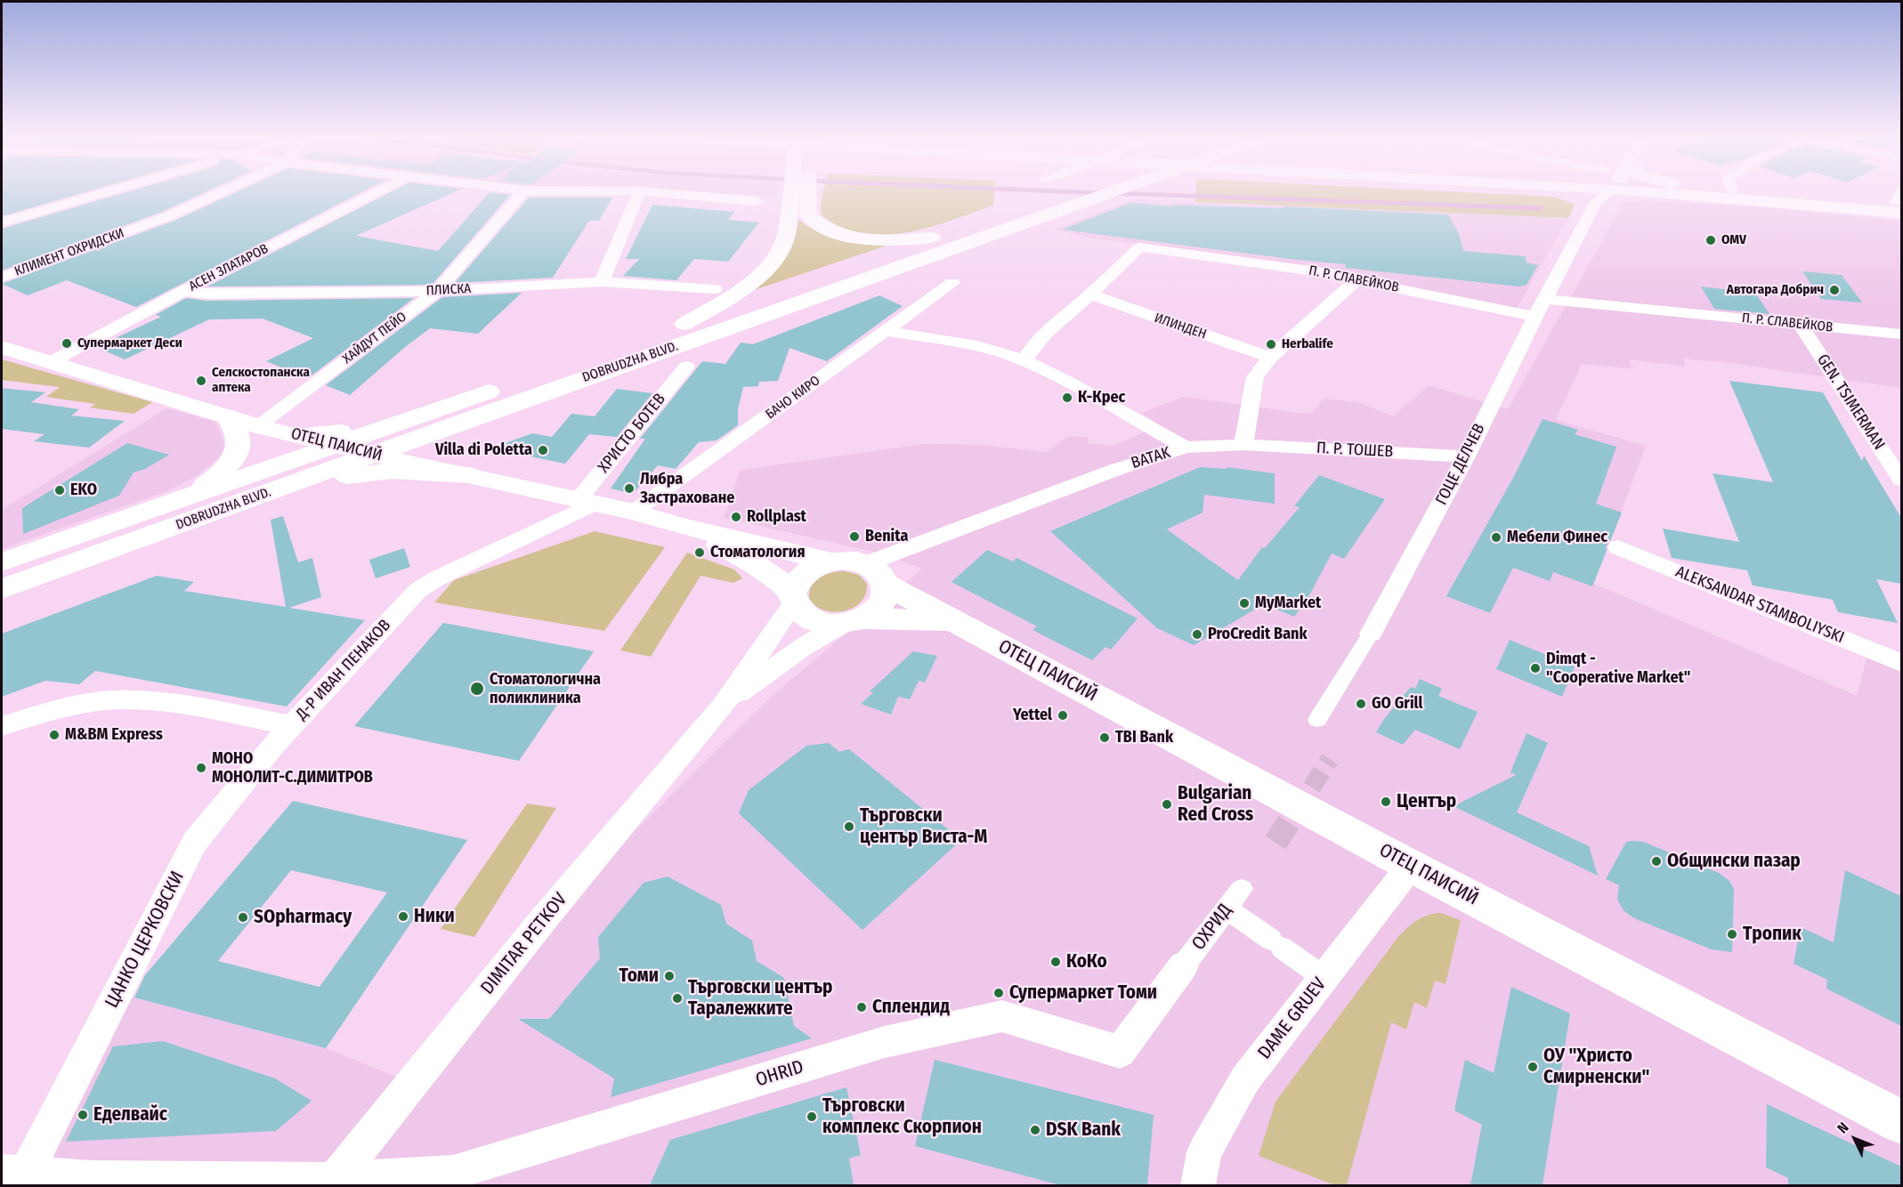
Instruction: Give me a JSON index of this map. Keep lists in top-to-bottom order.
{
  "streets": {
    "main road": ["DOBRUDZHA BLVD.", "ОТЕЦ ПАИСИЙ"],
    "street": [
      "КЛИМЕНТ ОХРИДСКИ",
      "АСЕН ЗЛАТАРОВ",
      "П. Р. СЛАВЕЙКОВ",
      "ПЛИСКА",
      "ИЛИНДЕН",
      "ХАЙДУТ ПЕЙО",
      "БАЧО КИРО",
      "GEN. TSIMERMAN",
      "ХРИСТО БОТЕВ",
      "П. Р. ТОШЕВ",
      "BATAK",
      "ГОЦЕ ДЕЛЧЕВ",
      "ALEKSANDAR STAMBOLIYSKI",
      "Д-Р ИВАН ПЕНАКОВ",
      "ОХРИД",
      "ЦАНКО ЦЕРКОВСКИ",
      "DIMITAR PETKOV",
      "DAME GRUEV",
      "OHRID"
    ]
  },
  "crossings": [
    ["АСЕН ЗЛАТАРОВ", "ПЛИСКА"],
    ["АСЕН ЗЛАТАРОВ", "ОТЕЦ ПАИСИЙ"],
    ["П. Р. СЛАВЕЙКОВ", "ИЛИНДЕН"],
    ["П. Р. СЛАВЕЙКОВ", "GEN. TSIMERMAN"],
    ["П. Р. СЛАВЕЙКОВ", "ГОЦЕ ДЕЛЧЕВ"],
    ["ПЛИСКА", "ХАЙДУТ ПЕЙО"],
    ["ХАЙДУТ ПЕЙО", "ОТЕЦ ПАИСИЙ"],
    ["DOBRUDZHA BLVD.", "ОТЕЦ ПАИСИЙ"],
    ["БАЧО КИРО", "ОТЕЦ ПАИСИЙ"],
    ["ХРИСТО БОТЕВ", "ОТЕЦ ПАИСИЙ"],
    ["ХРИСТО БОТЕВ", "Д-Р ИВАН ПЕНАКОВ"],
    ["ОТЕЦ ПАИСИЙ", "BATAK"],
    ["ОТЕЦ ПАИСИЙ", "Д-Р ИВАН ПЕНАКОВ"],
    ["ОТЕЦ ПАИСИЙ", "DAME GRUEV"],
    ["П. Р. ТОШЕВ", "BATAK"],
    ["П. Р. ТОШЕВ", "ГОЦЕ ДЕЛЧЕВ"],
    ["Д-Р ИВАН ПЕНАКОВ", "ЦАНКО ЦЕРКОВСКИ"],
    ["ОХРИД", "OHRID"],
    ["DIMITAR PETKOV", "OHRID"]
  ],
  "places": [
    "OMV",
    "Автогара Добрич",
    "Супермаркет Деси",
    "Herbalife",
    "Селскостопанска аптека",
    "К-Крес",
    "Villa di Poletta",
    "Либра Застраховане",
    "EKO",
    "Rollplast",
    "Benita",
    "Мебели Финес",
    "Стоматология",
    "MyMarket",
    "ProCredit Bank",
    "Dimqt - \"Cooperative Market\"",
    "Стоматологична поликлиника",
    "GO Grill",
    "Yettel",
    "M&BM Express",
    "TBI Bank",
    "МОНО МОНОЛИТ-С.ДИМИТРОВ",
    "Център",
    "Bulgarian Red Cross",
    "Търговски център Виста-М",
    "Общински пазар",
    "Ники",
    "SOpharmacy",
    "Тропик",
    "КоКо",
    "Томи",
    "Супермаркет Томи",
    "Търговски център Таралежките",
    "Сплендид",
    "ОУ \"Христо Смирненски\"",
    "Еделвайс",
    "Търговски комплекс Скорпион",
    "DSK Bank"
  ],
  "north": "top left"
}
